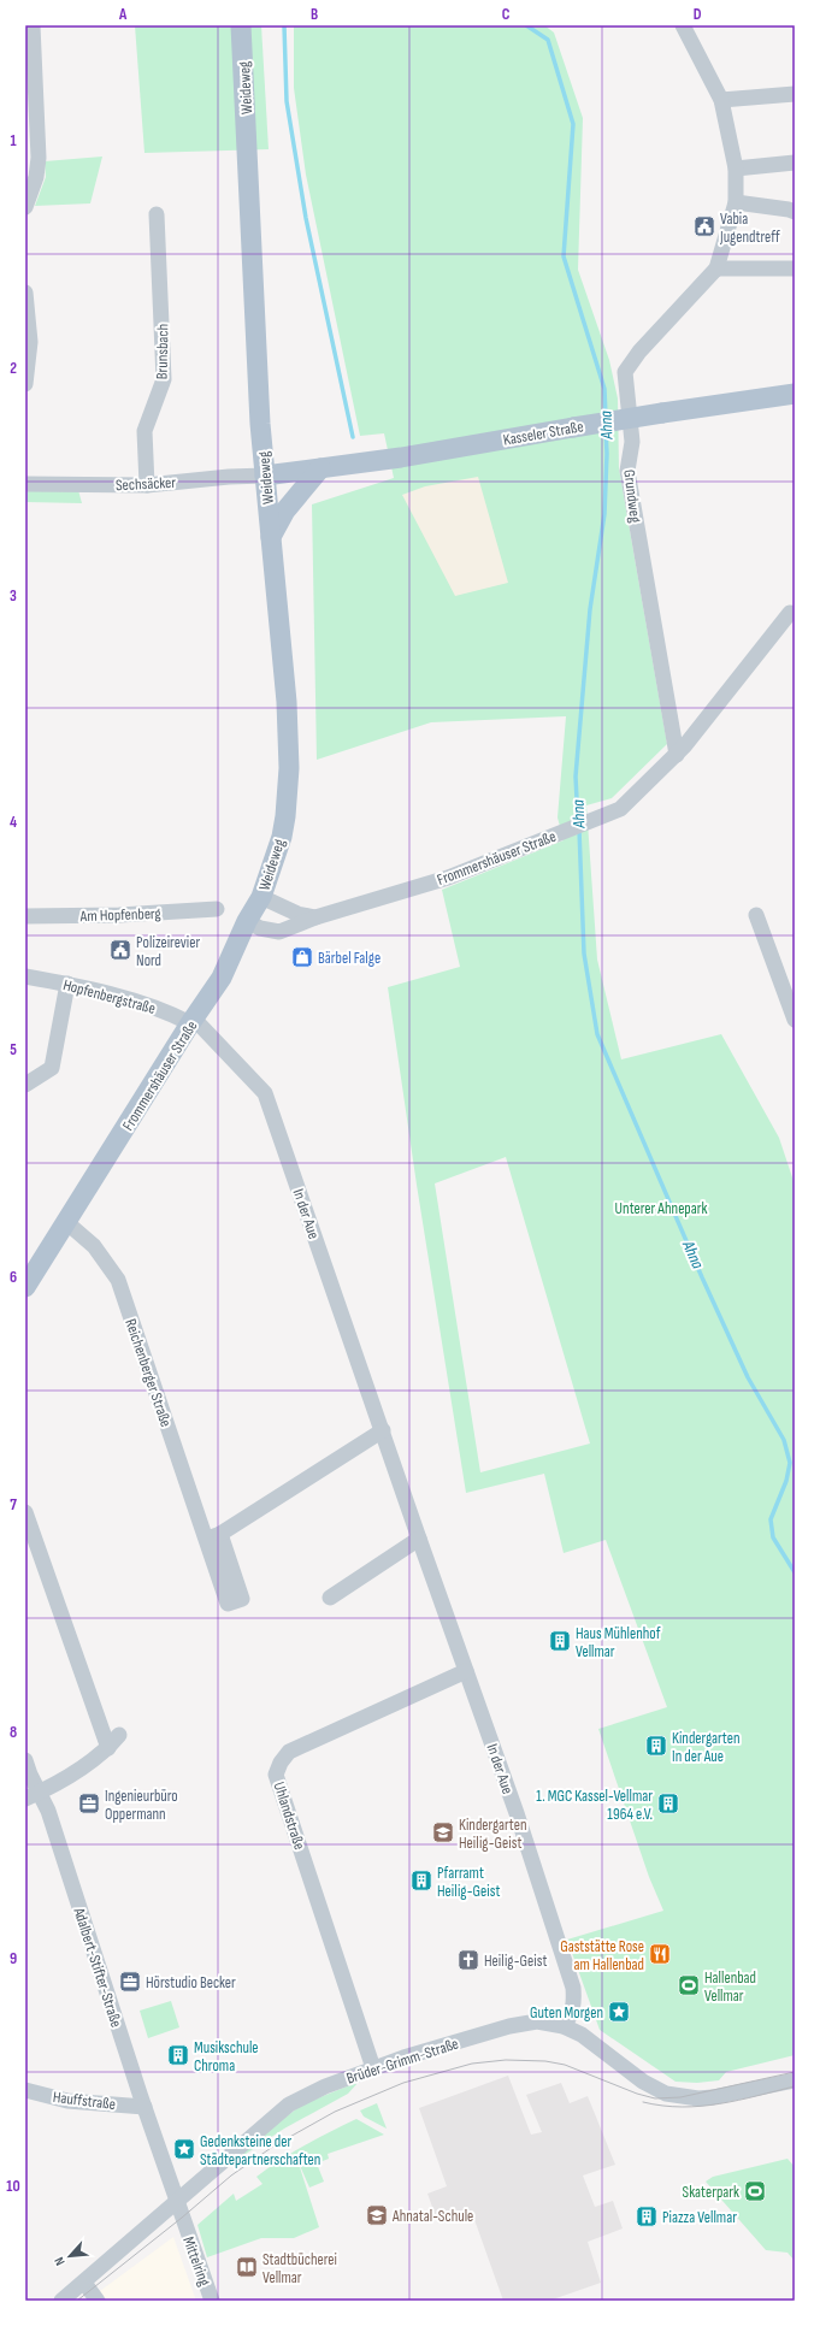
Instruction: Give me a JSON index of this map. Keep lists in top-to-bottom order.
{
  "streets": {
    "main road": ["Weideweg", "Kasseler Straße", "Frommershäuser Straße"],
    "street": [
      "Brunsbach",
      "Sechsäcker",
      "Grundweg",
      "Am Hopfenberg",
      "Hopfenbergstraße",
      "In der Aue",
      "Reichenberger Straße",
      "Uhlandstraße",
      "Adalbert-Stifter-Straße",
      "Brüder-Grimm-Straße",
      "Hauffstraße",
      "Mittelring"
    ]
  },
  "crossings": [
    ["Weideweg", "Kasseler Straße"],
    ["Weideweg", "Sechsäcker"],
    ["Weideweg", "Frommershäuser Straße"],
    ["Brunsbach", "Sechsäcker"],
    ["Kasseler Straße", "Sechsäcker"],
    ["Grundweg", "Frommershäuser Straße"],
    ["Frommershäuser Straße", "Hopfenbergstraße"],
    ["Frommershäuser Straße", "In der Aue"],
    ["Frommershäuser Straße", "Reichenberger Straße"],
    ["Hopfenbergstraße", "In der Aue"],
    ["In der Aue", "Reichenberger Straße"],
    ["In der Aue", "Uhlandstraße"],
    ["In der Aue", "Brüder-Grimm-Straße"],
    ["Uhlandstraße", "Brüder-Grimm-Straße"],
    ["Adalbert-Stifter-Straße", "Brüder-Grimm-Straße"],
    ["Adalbert-Stifter-Straße", "Hauffstraße"],
    ["Adalbert-Stifter-Straße", "Mittelring"]
  ],
  "water": ["Ahna"],
  "parks": ["Unterer Ahnepark"],
  "places": {
    "public building": ["Vabia Jugendtreff", "Polizeirevier Nord"],
    "shop": ["Bärbel Falge"],
    "building": [
      "Haus Mühlenhof Vellmar",
      "Kindergarten In der Aue",
      "1. MGC Kassel-Vellmar 1964 e.V.",
      "Pfarramt Heilig-Geist",
      "Musikschule Chroma",
      "Piazza Vellmar"
    ],
    "office": ["Ingenieurbüro Oppermann", "Hörstudio Becker"],
    "school or university": ["Kindergarten Heilig-Geist", "Ahnatal-Schule"],
    "restaurant": ["Gaststätte Rose am Hallenbad"],
    "church": ["Heilig-Geist"],
    "sports": ["Hallenbad Vellmar", "Skaterpark"],
    "place": ["Guten Morgen", "Gedenksteine der Städtepartnerschaften"],
    "library": ["Stadtbücherei Vellmar"]
  },
  "north": "bottom left",
  "grid": {
    "columns": [
      "A",
      "B",
      "C",
      "D"
    ],
    "rows": [
      "1",
      "2",
      "3",
      "4",
      "5",
      "6",
      "7",
      "8",
      "9",
      "10"
    ]
  }
}
